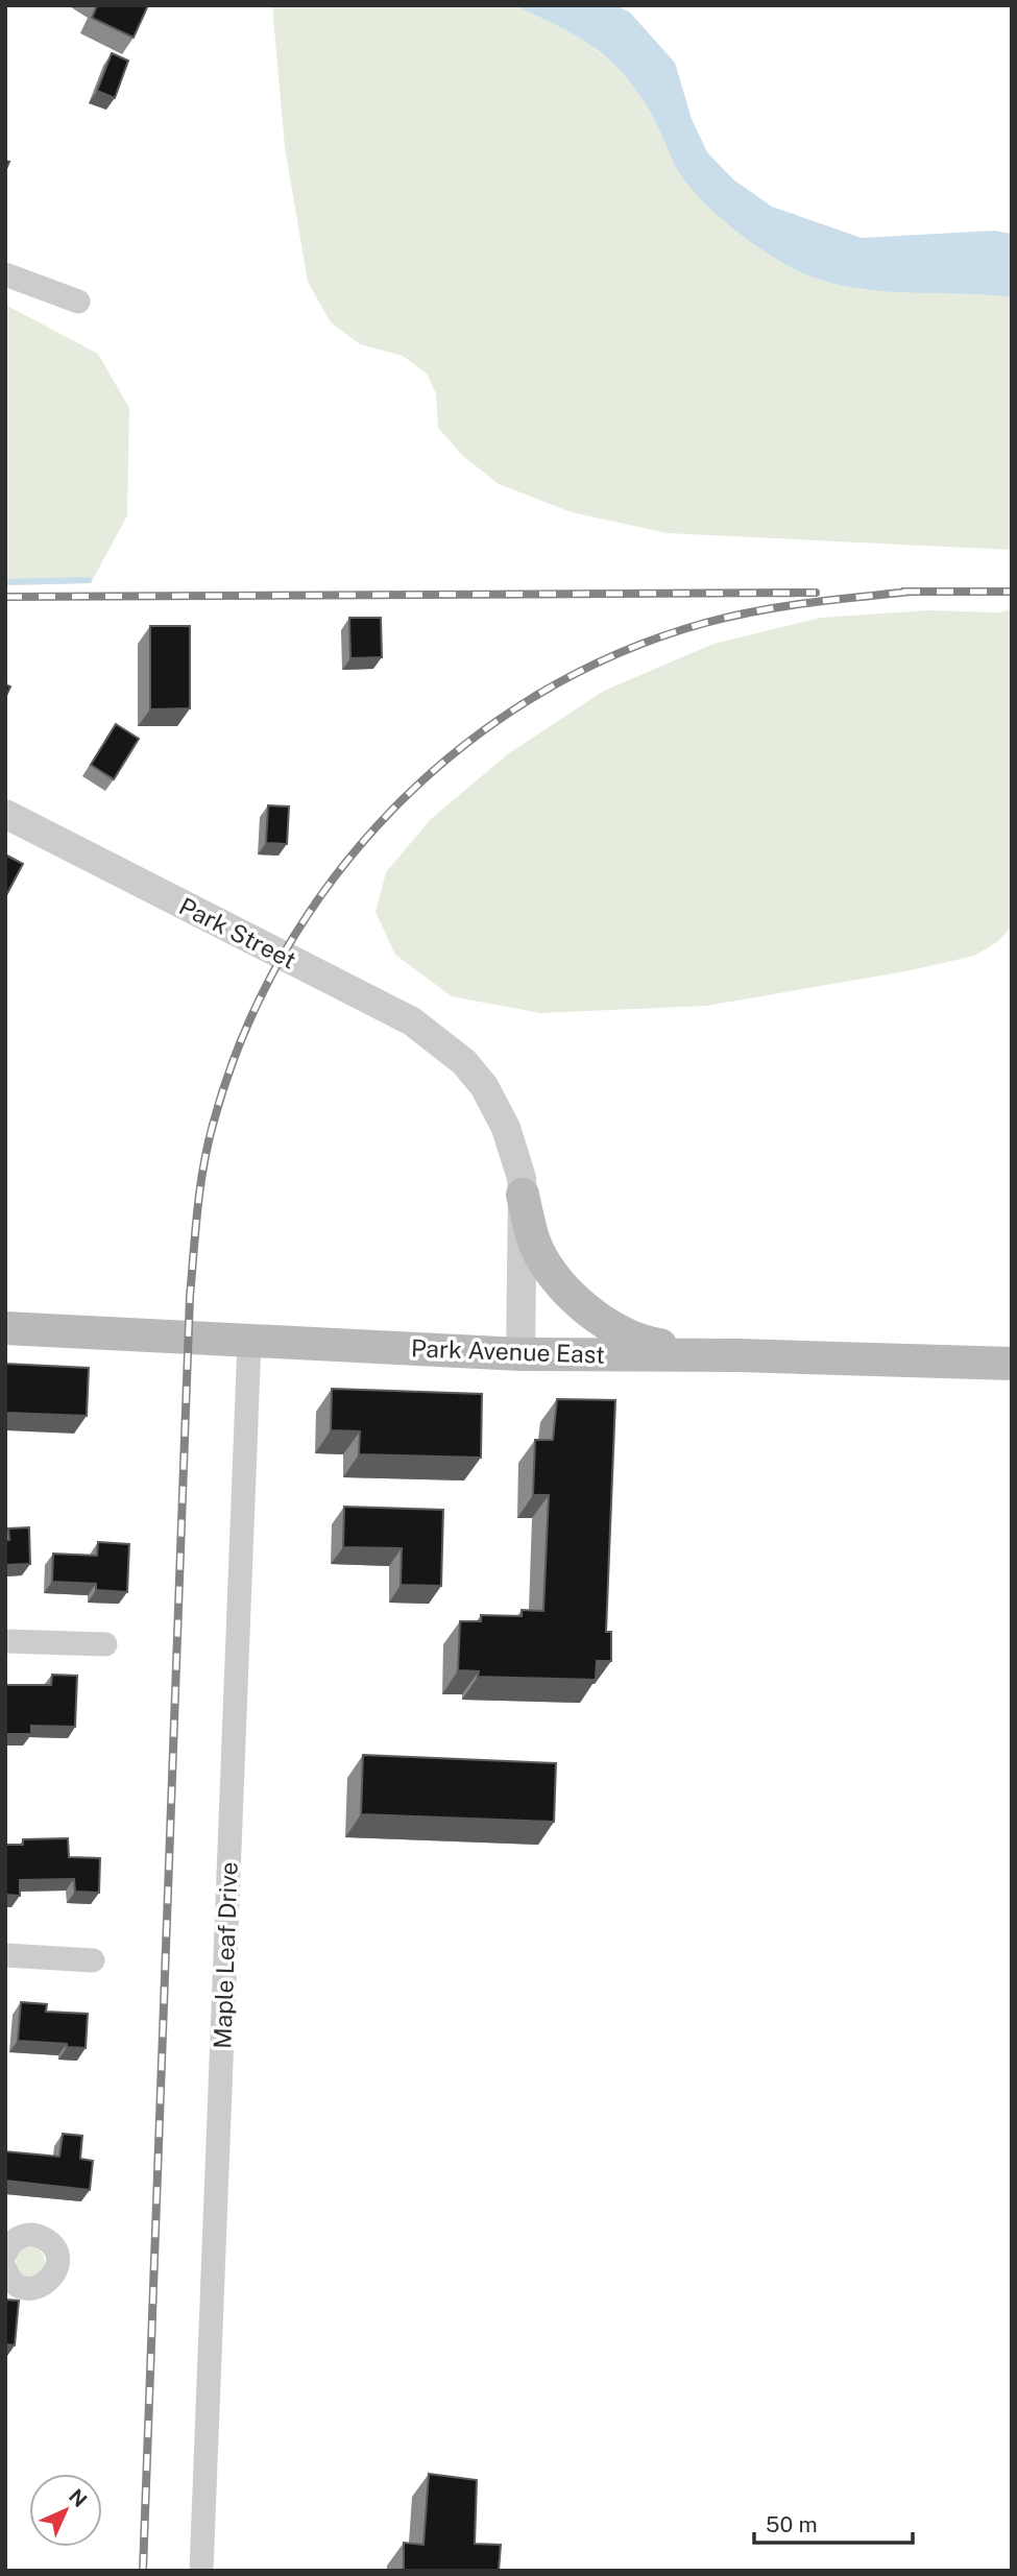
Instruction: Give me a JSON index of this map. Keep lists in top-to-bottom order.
{
  "streets": {
    "main road": ["Park Avenue East"],
    "street": ["Park Street", "Maple Leaf Drive"]
  },
  "crossings": [
    ["Park Street", "Park Avenue East"],
    ["Park Avenue East", "Maple Leaf Drive"]
  ],
  "scale_bar": "50 m",
  "north": "top right"
}
